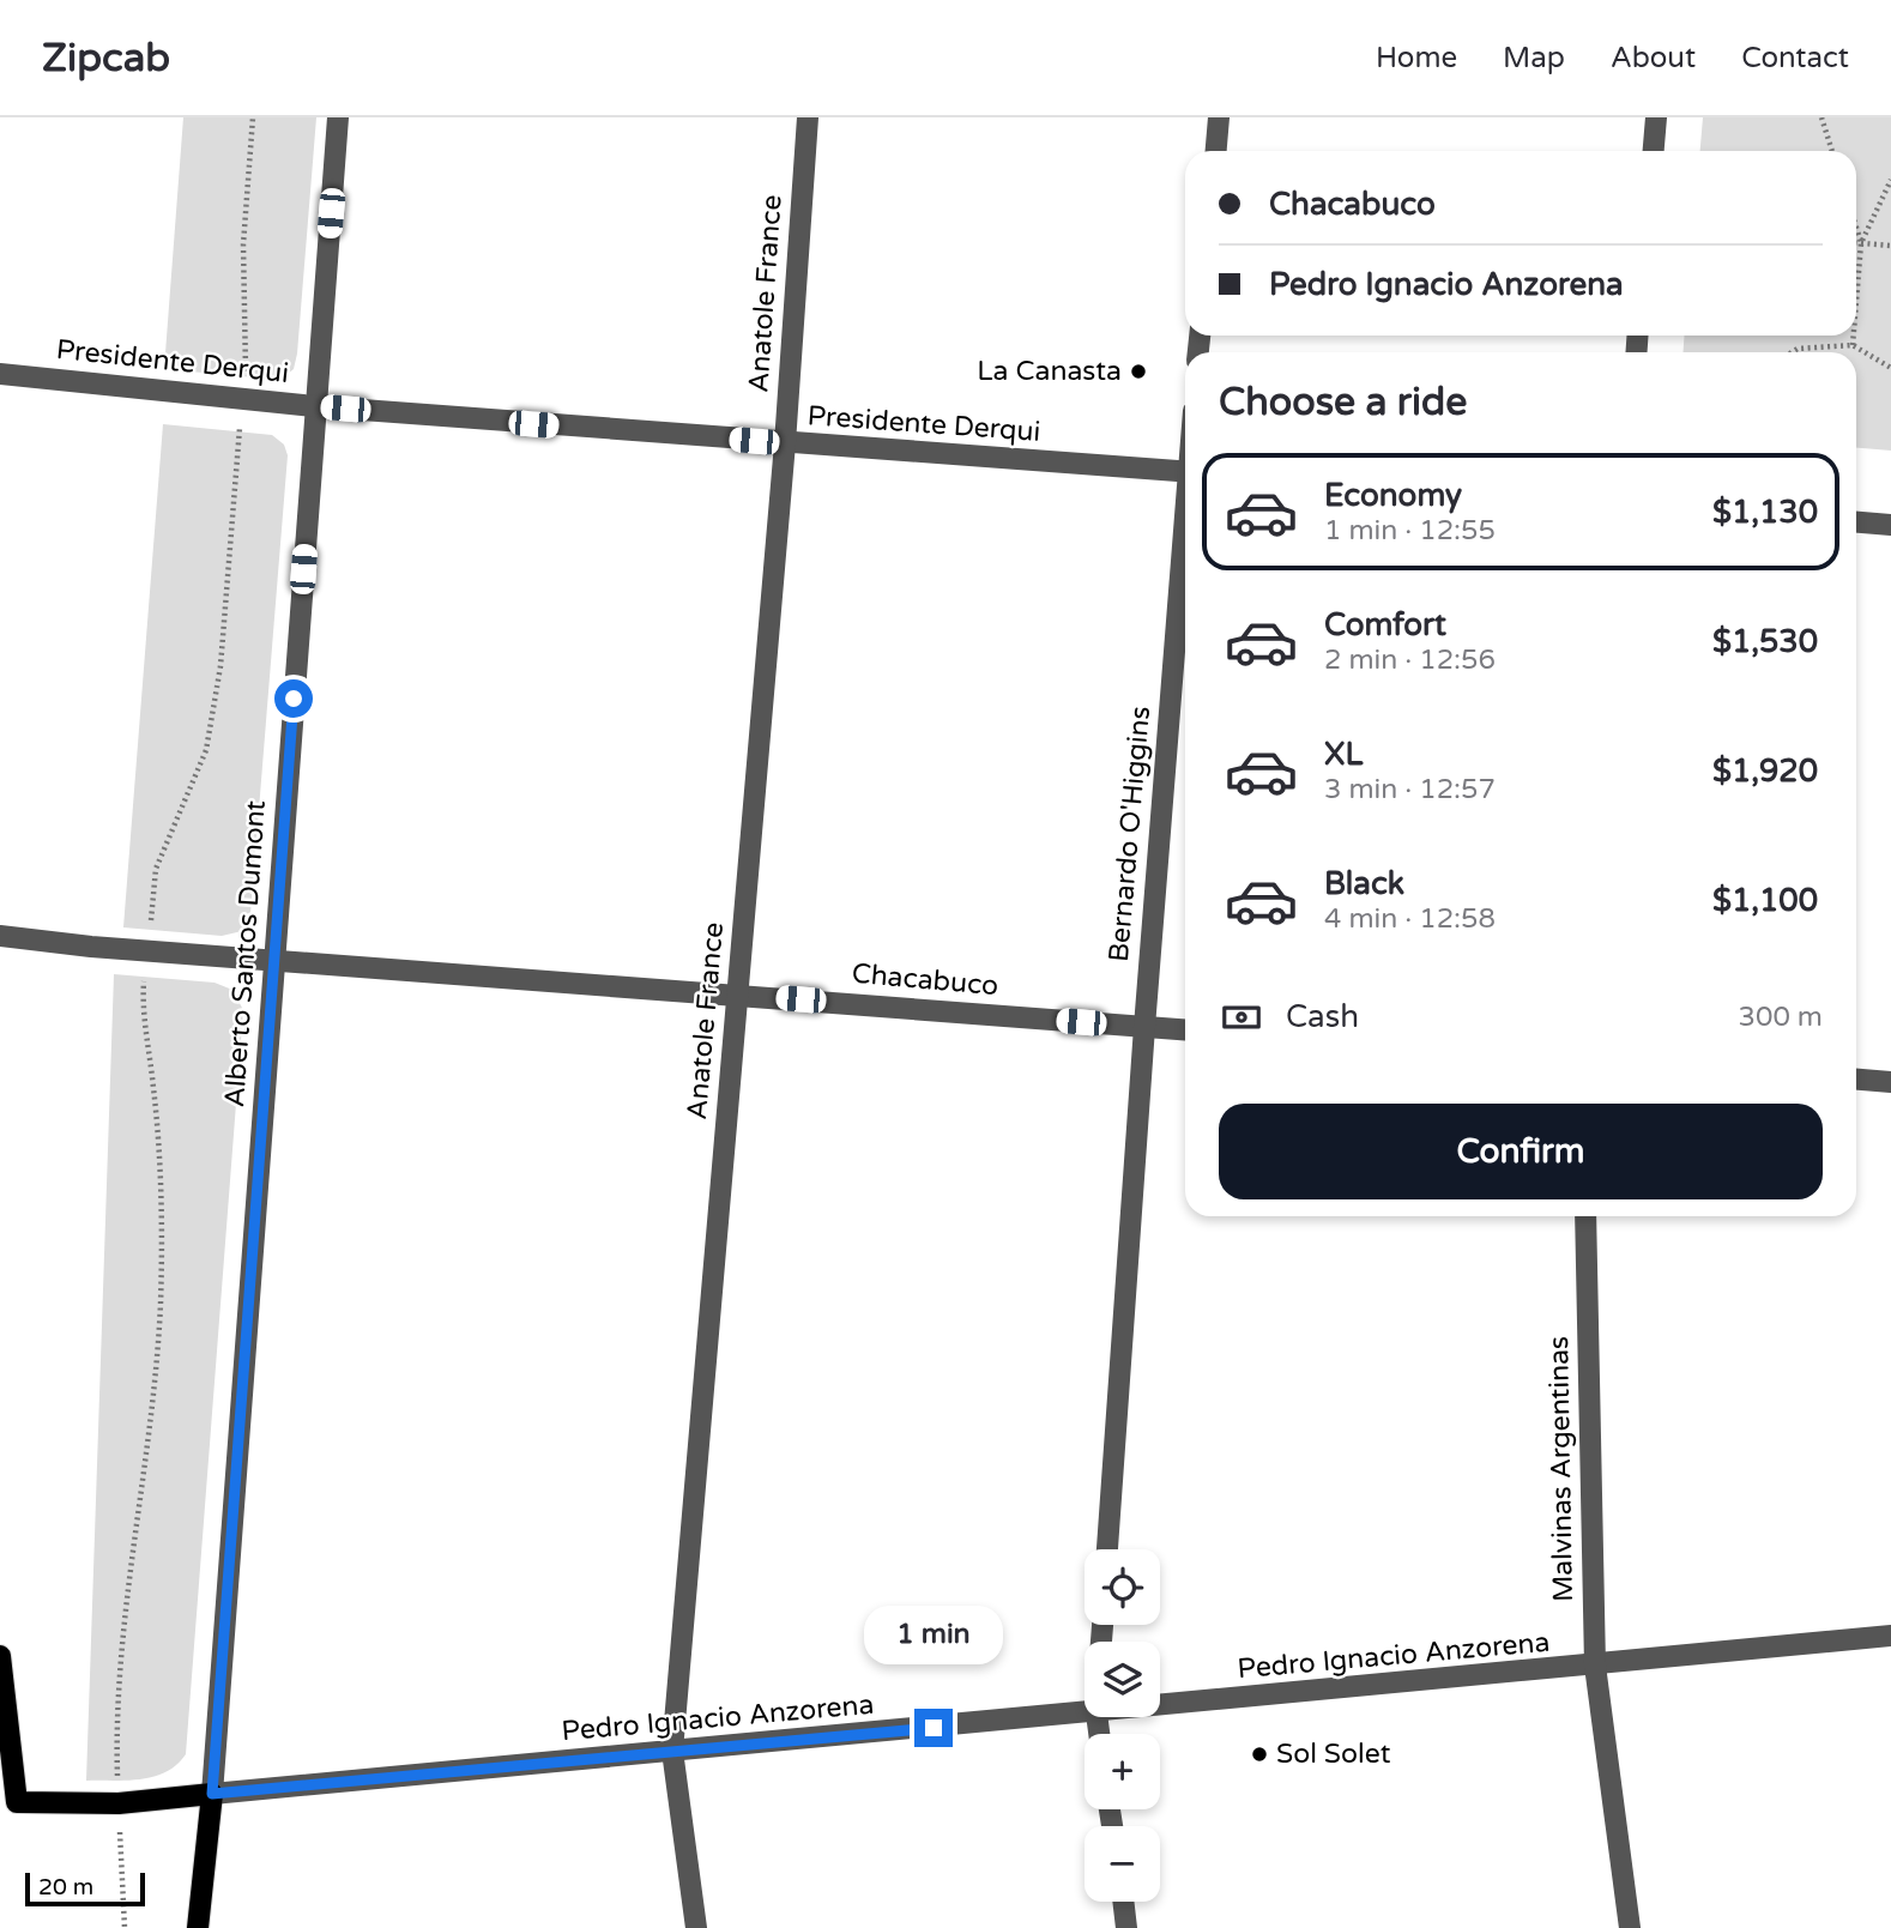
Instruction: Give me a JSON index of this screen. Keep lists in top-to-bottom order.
{
  "streets": {
    "main road": ["Pedro Ignacio Anzorena"],
    "street": [
      "Anatole France",
      "Presidente Derqui",
      "Bernardo O'Higgins",
      "Alberto Santos Dumont",
      "Chacabuco",
      "Malvinas Argentinas"
    ]
  },
  "crossings": [
    ["Anatole France", "Presidente Derqui"],
    ["Anatole France", "Chacabuco"],
    ["Anatole France", "Pedro Ignacio Anzorena"],
    ["Presidente Derqui", "Alberto Santos Dumont"],
    ["Bernardo O'Higgins", "Chacabuco"],
    ["Alberto Santos Dumont", "Chacabuco"],
    ["Alberto Santos Dumont", "Pedro Ignacio Anzorena"],
    ["Malvinas Argentinas", "Pedro Ignacio Anzorena"]
  ],
  "places": ["La Canasta", "Sol Solet"],
  "scale_bar": "20 m",
  "page": {
    "header": "Zipcab",
    "nav": [
      "Home",
      "Map",
      "About",
      "Contact"
    ],
    "banner": ["Chacabuco", "Pedro Ignacio Anzorena"],
    "heading": "Choose a ride",
    "list": [
      {
        "name": "Economy",
        "note": "1 min · 12:55",
        "value": "$1,130"
      },
      {
        "name": "Comfort",
        "note": "2 min · 12:56",
        "value": "$1,530"
      },
      {
        "name": "XL",
        "note": "3 min · 12:57",
        "value": "$1,920"
      },
      {
        "name": "Black",
        "note": "4 min · 12:58",
        "value": "$1,100"
      }
    ],
    "pay": ["Cash", "300 m"],
    "buttons": "Confirm",
    "map_buttons": ["+", "−"],
    "bubble": "1 min",
    "scale": "20 m"
  }
}
